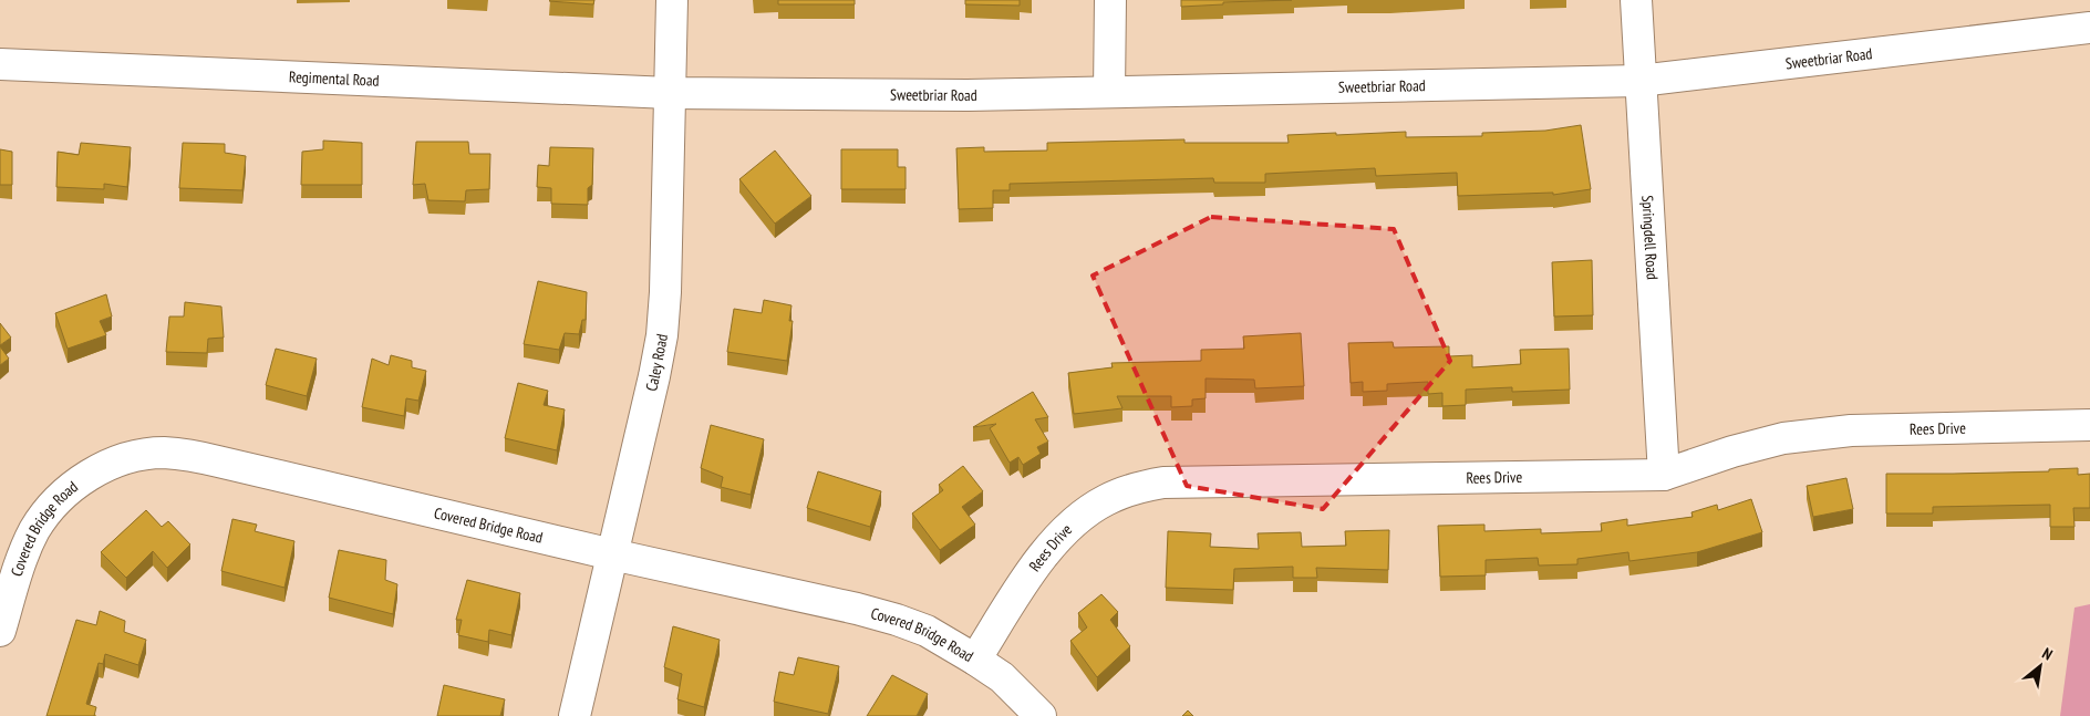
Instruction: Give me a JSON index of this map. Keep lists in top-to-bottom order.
{
  "streets": {
    "street": [
      "Sweetbriar Road",
      "Regimental Road",
      "Springdell Road",
      "Caley Road",
      "Rees Drive",
      "Covered Bridge Road"
    ]
  },
  "crossings": [
    ["Sweetbriar Road", "Regimental Road"],
    ["Sweetbriar Road", "Springdell Road"],
    ["Sweetbriar Road", "Caley Road"],
    ["Regimental Road", "Caley Road"],
    ["Springdell Road", "Rees Drive"],
    ["Caley Road", "Covered Bridge Road"],
    ["Rees Drive", "Covered Bridge Road"]
  ],
  "north": "top right"
}
